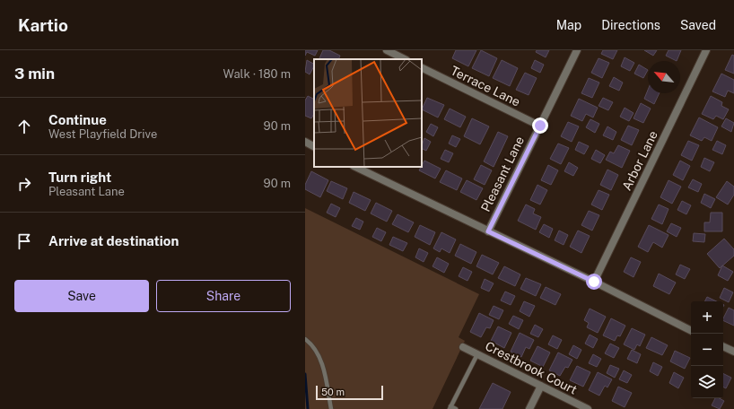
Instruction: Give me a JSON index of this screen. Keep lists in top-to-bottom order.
{
  "streets": {
    "street": [
      "Terrace Lane",
      "Arbor Lane",
      "Pleasant Lane",
      "Crestbrook Court"
    ]
  },
  "crossings": [
    ["Terrace Lane", "Pleasant Lane"]
  ],
  "scale_bar": "50 m",
  "north": "top left",
  "page": {
    "header": "Kartio",
    "nav": ["Map", "Directions", "Saved"],
    "heading": ["3 min", "Walk · 180 m"],
    "list": [
      ["Continue", "West Playfield Drive", "90 m"],
      ["Turn right", "Pleasant Lane", "90 m"],
      "Arrive at destination"
    ],
    "buttons": ["Save", "Share"],
    "map_buttons": ["+", "−"],
    "scale": "50 m"
  }
}
